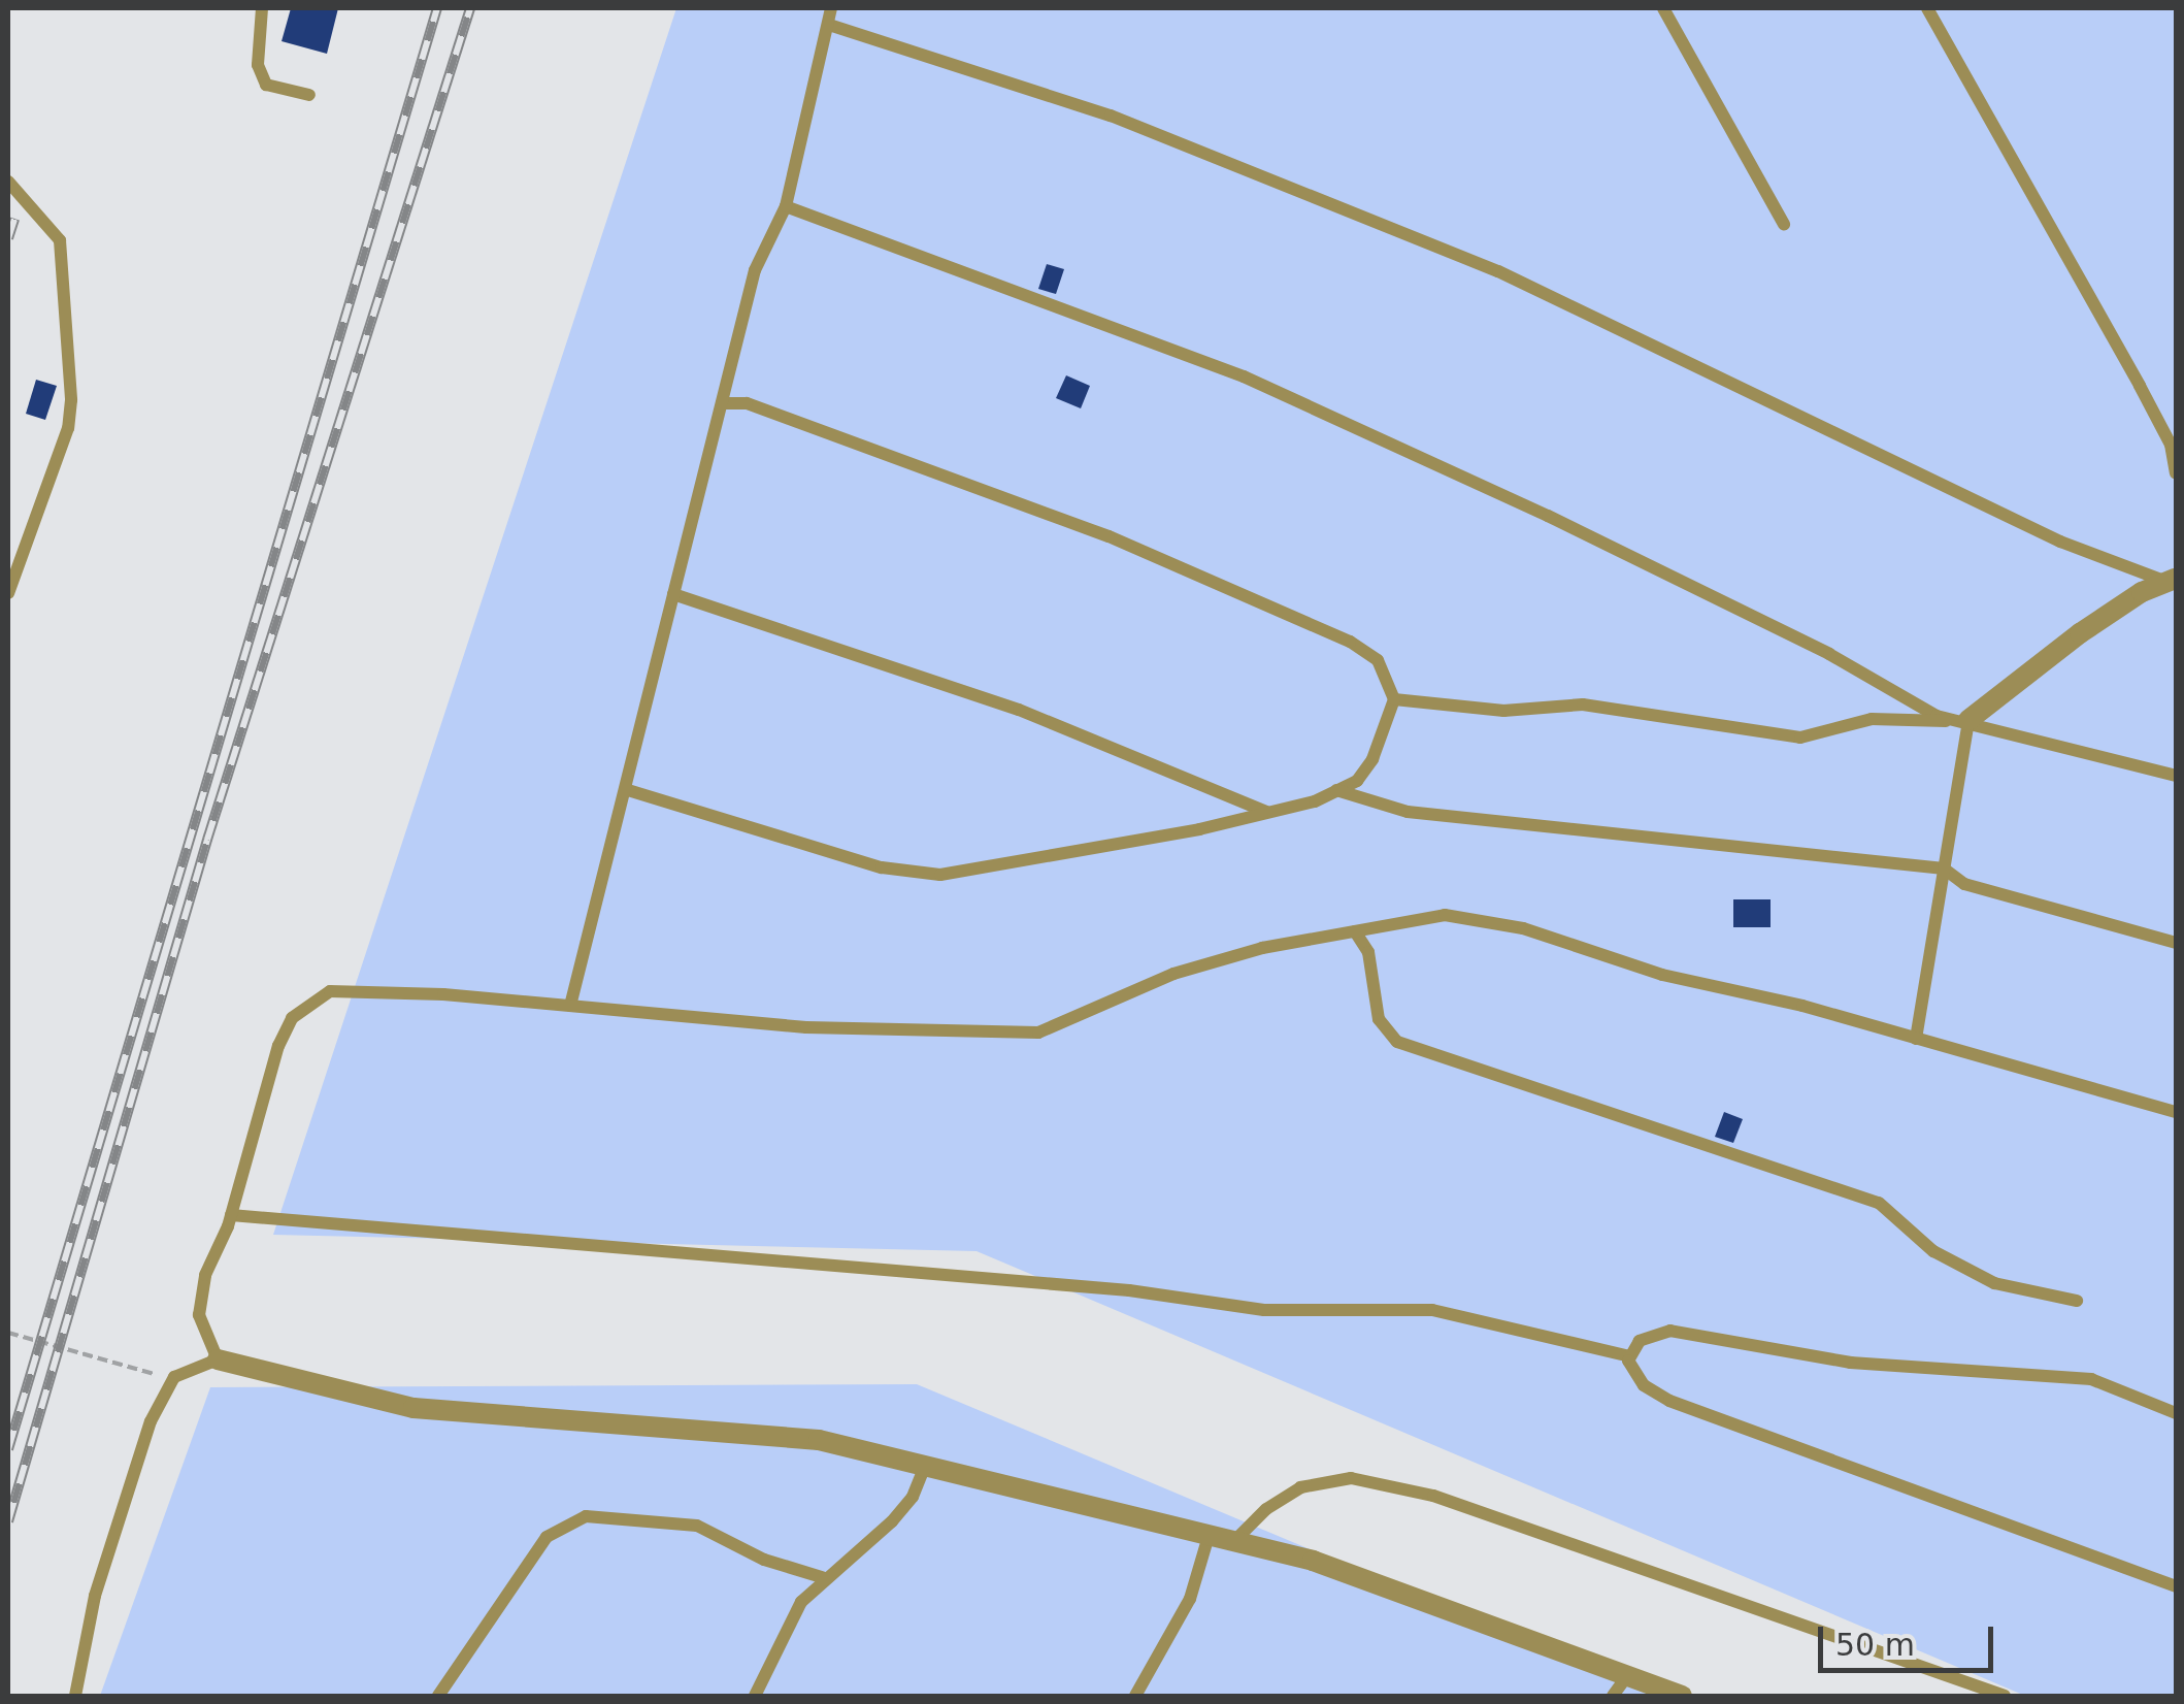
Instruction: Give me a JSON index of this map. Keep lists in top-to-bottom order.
{
  "scale_bar": "50 m"
}
